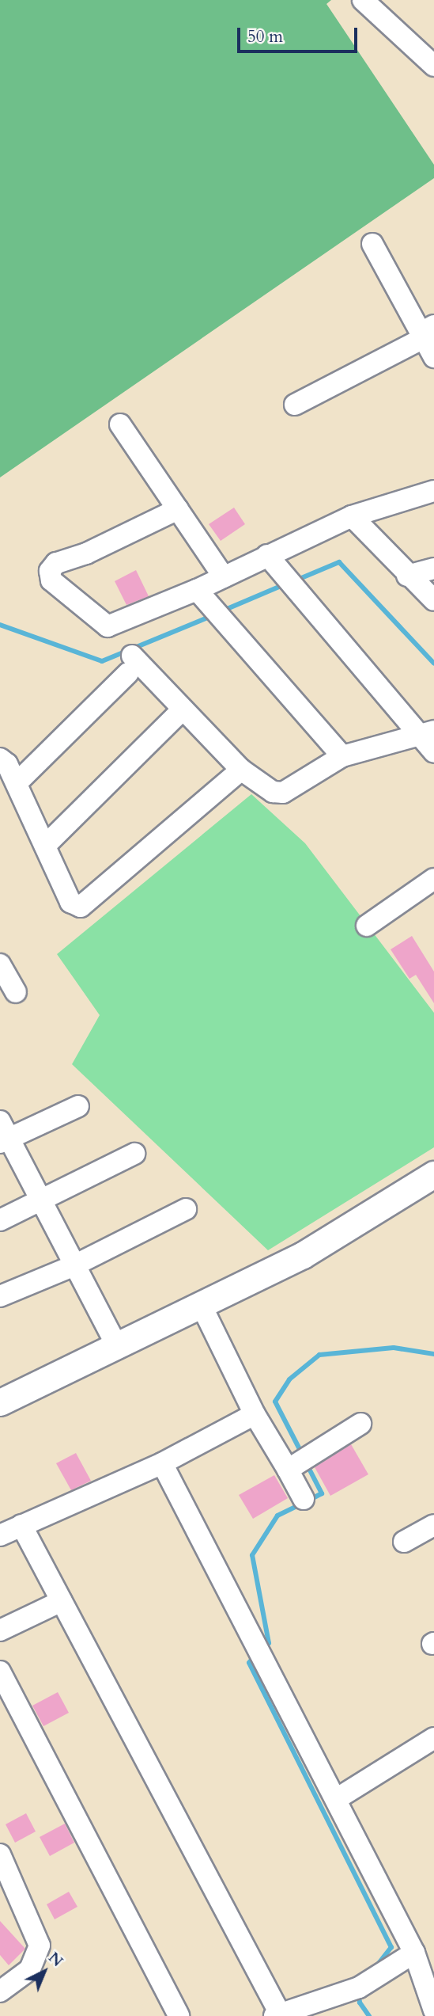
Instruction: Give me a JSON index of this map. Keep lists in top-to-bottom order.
{
  "scale_bar": "50 m",
  "north": "top right"
}
